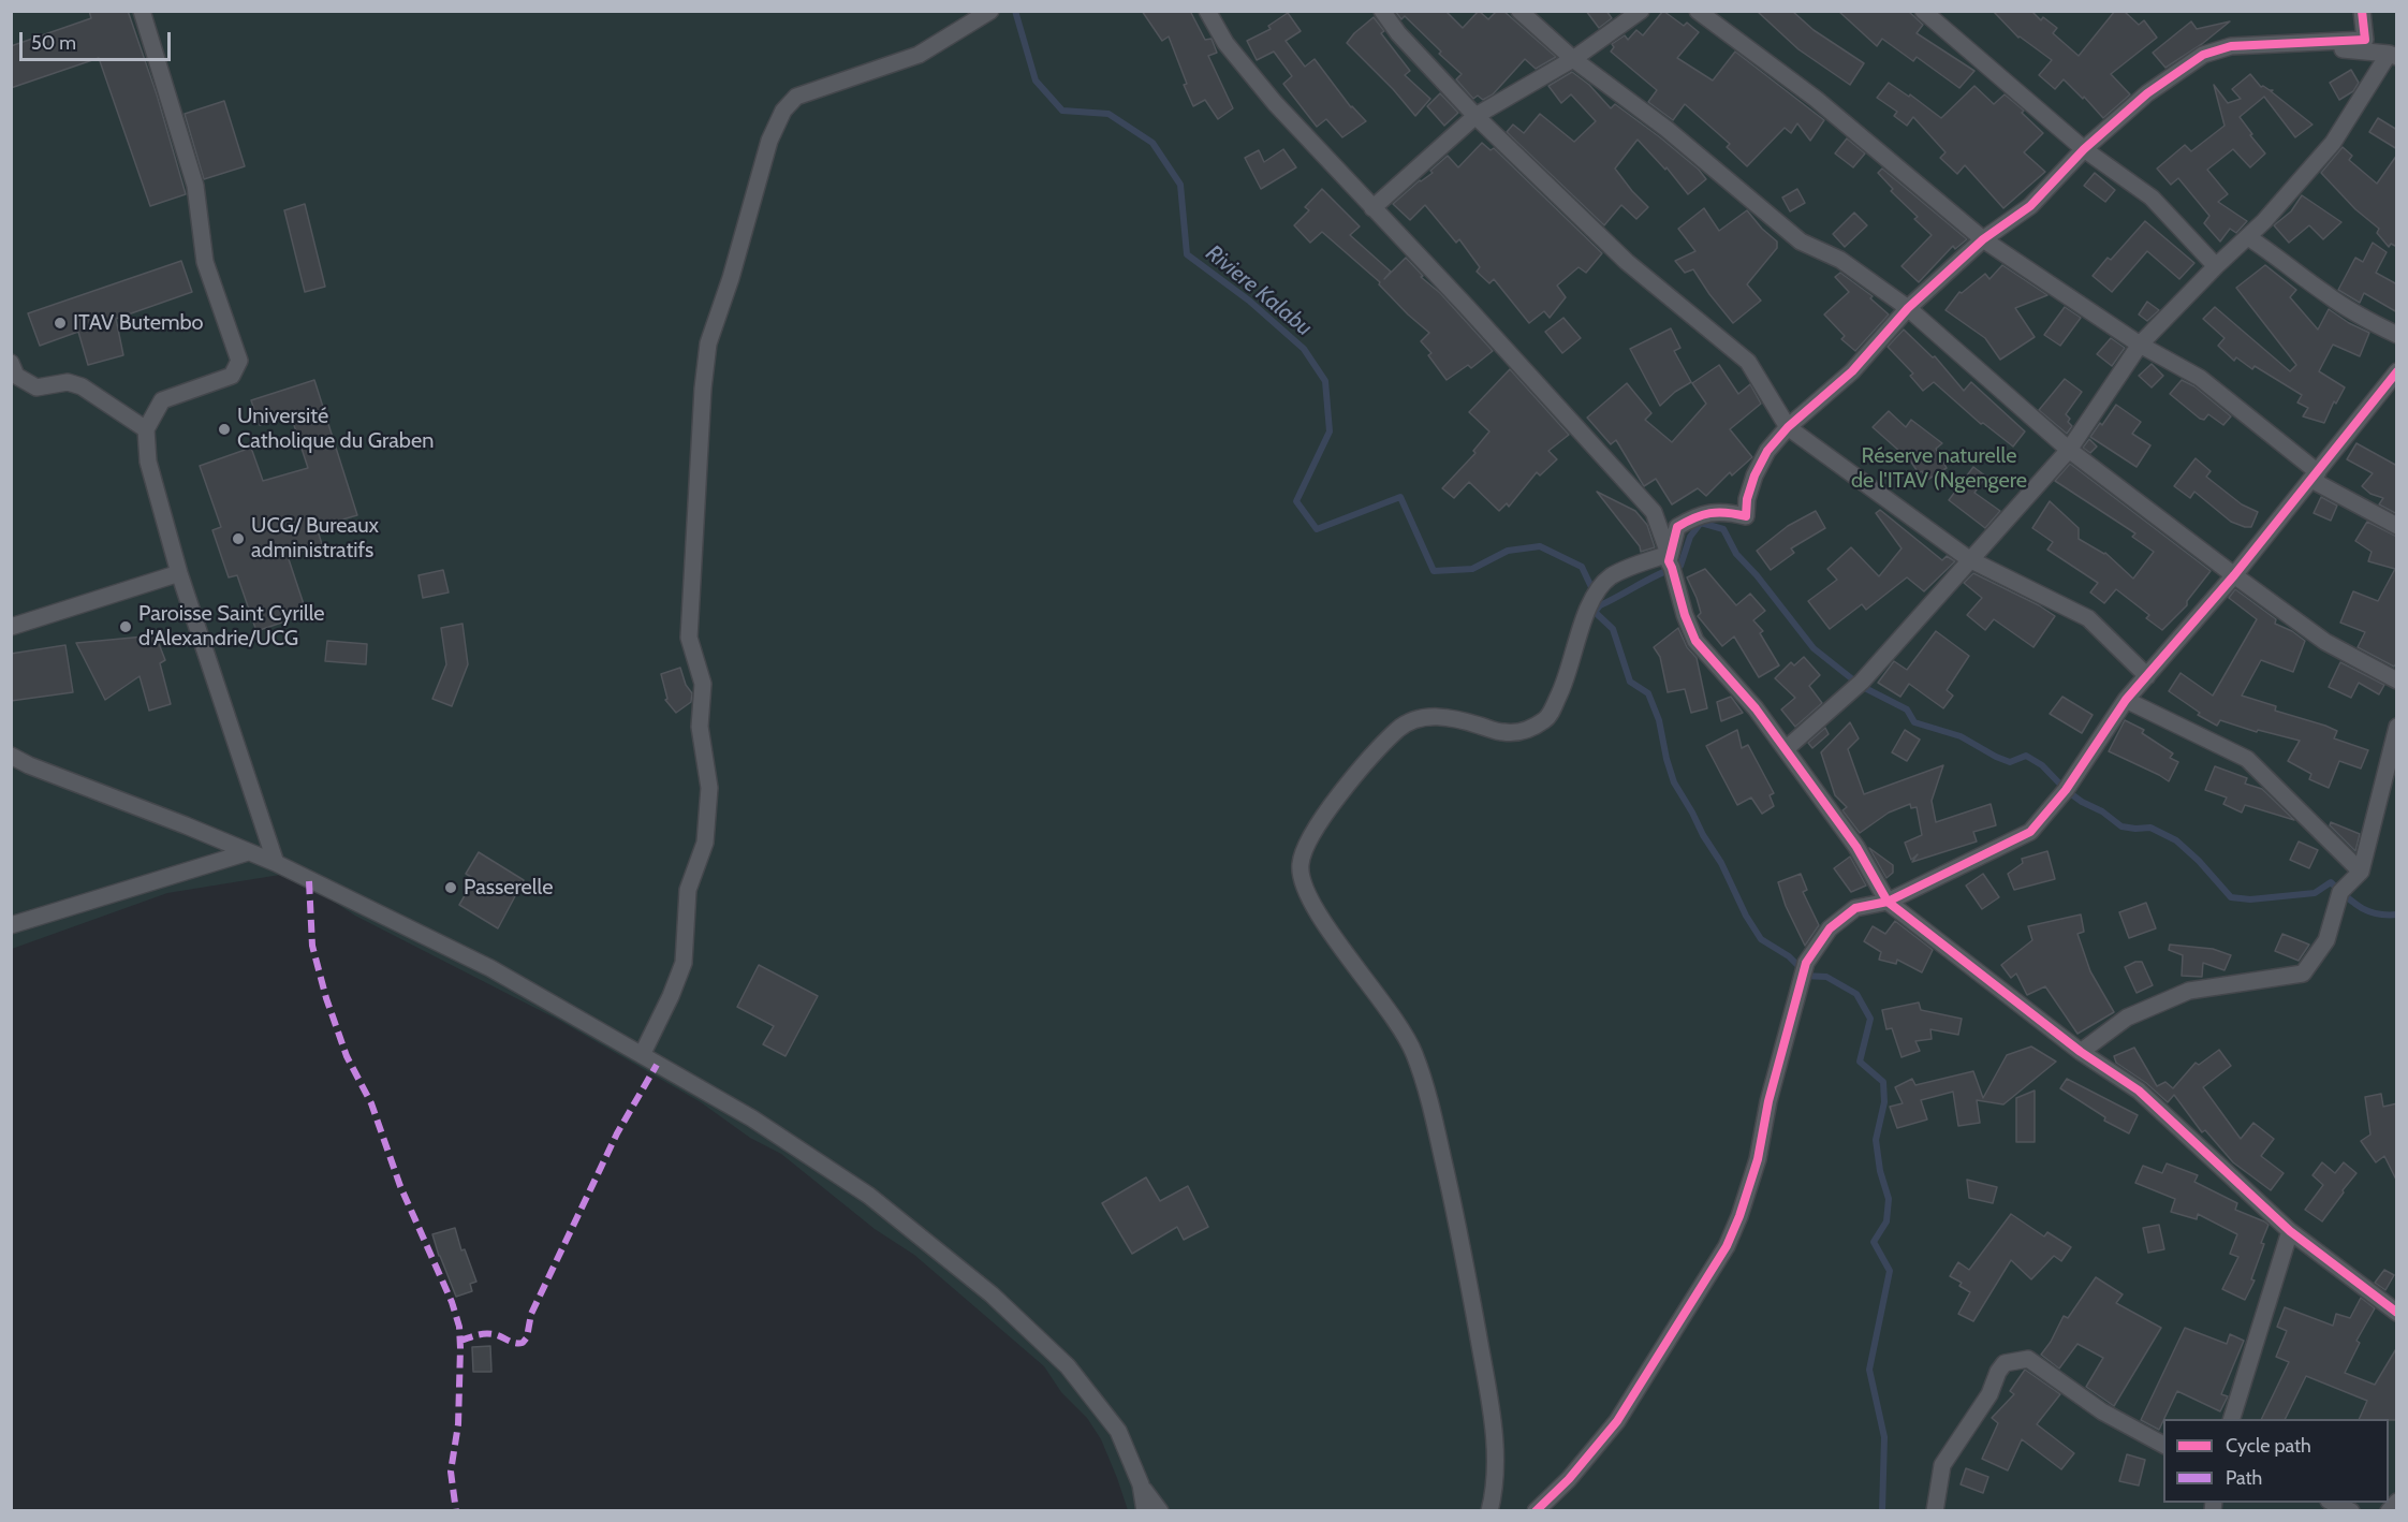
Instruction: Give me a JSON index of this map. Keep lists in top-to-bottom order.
{
  "water": ["Riviere Kalabu"],
  "parks": ["Réserve naturelle de l'ITAV (Ngengere"],
  "places": [
    "ITAV Butembo",
    "Université Catholique du Graben",
    "UCG/ Bureaux administratifs",
    "Paroisse Saint Cyrille d'Alexandrie/UCG",
    "Passerelle"
  ],
  "legend": ["Cycle path", "Path"],
  "scale_bar": "50 m"
}
